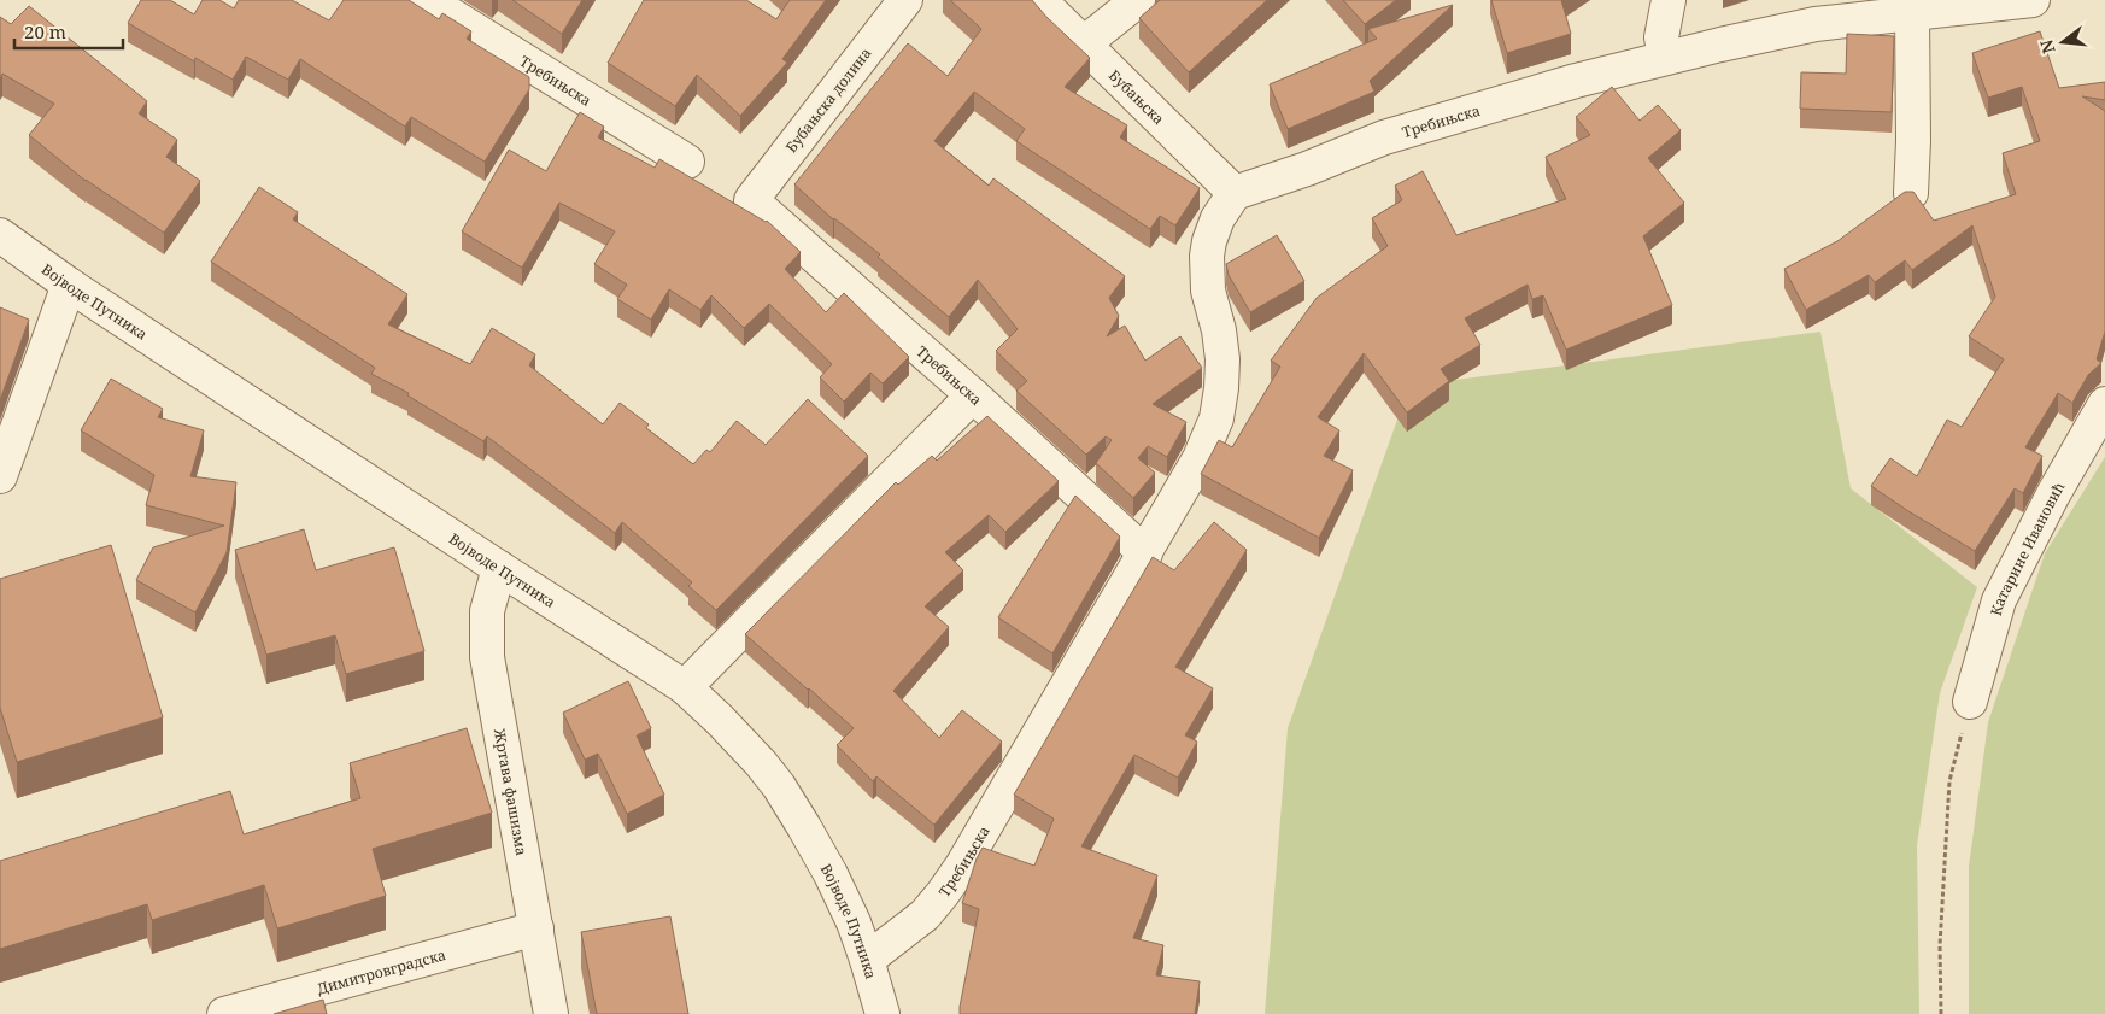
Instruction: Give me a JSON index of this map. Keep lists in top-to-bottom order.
{
  "streets": {
    "street": [
      "Требињска",
      "Бубањска",
      "Бубањска долина",
      "Војводе Путника",
      "Катарине Ивановић",
      "Жртава фашизма",
      "Димитровградска"
    ]
  },
  "crossings": [
    ["Требињска", "Бубањска"],
    ["Требињска", "Бубањска долина"],
    ["Требињска", "Војводе Путника"],
    ["Војводе Путника", "Жртава фашизма"],
    ["Жртава фашизма", "Димитровградска"]
  ],
  "scale_bar": "20 m",
  "north": "left"
}
